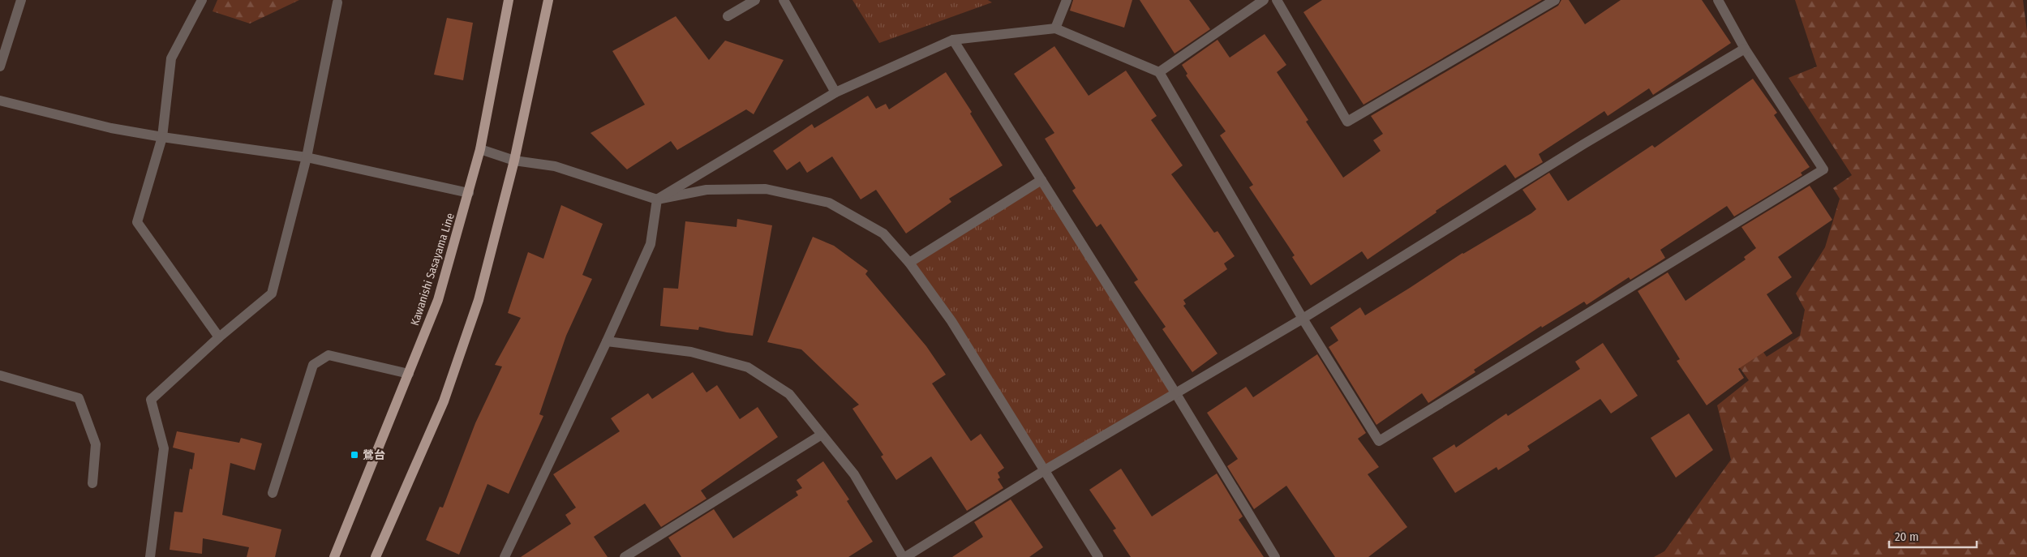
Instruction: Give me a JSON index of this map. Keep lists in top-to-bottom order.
{
  "streets": {
    "main road": ["Kawanishi Sasayama Line"]
  },
  "places": {
    "transit": ["鶯台"]
  },
  "scale_bar": "20 m"
}
